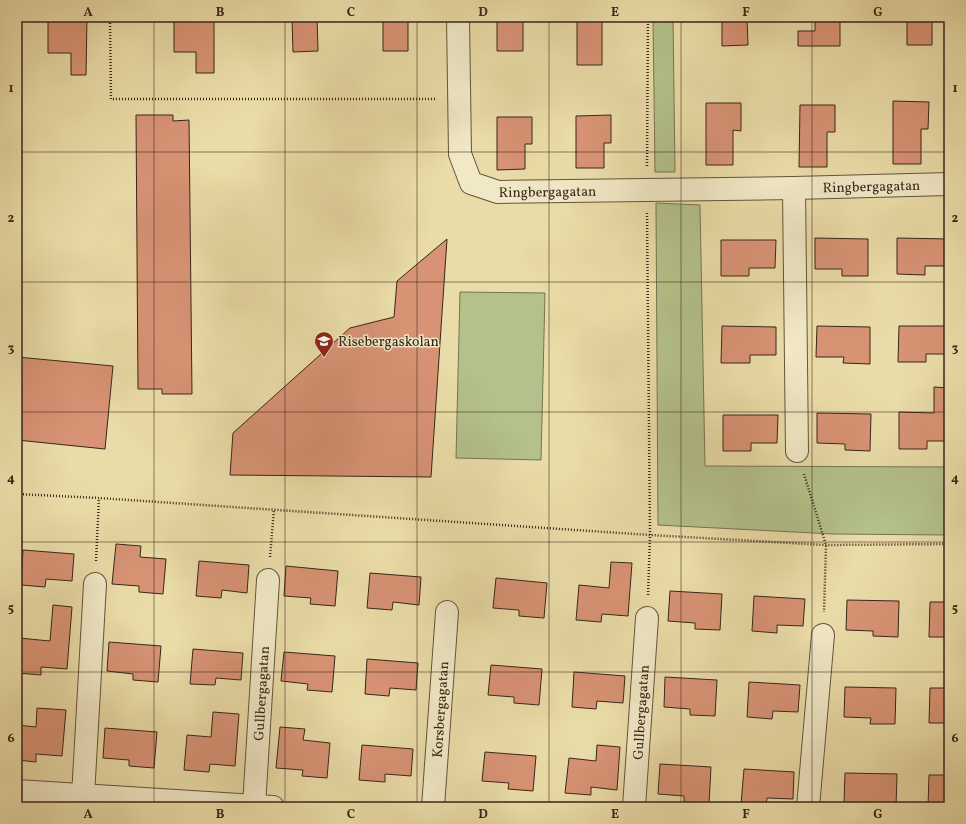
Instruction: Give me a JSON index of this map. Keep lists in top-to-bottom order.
{
  "streets": {
    "street": ["Ringbergagatan", "Gullbergagatan", "Korsbergagatan"]
  },
  "places": {
    "school or university": ["Risebergaskolan"]
  },
  "grid": {
    "columns": [
      "A",
      "B",
      "C",
      "D",
      "E",
      "F",
      "G"
    ],
    "rows": [
      "1",
      "2",
      "3",
      "4",
      "5",
      "6"
    ]
  }
}
